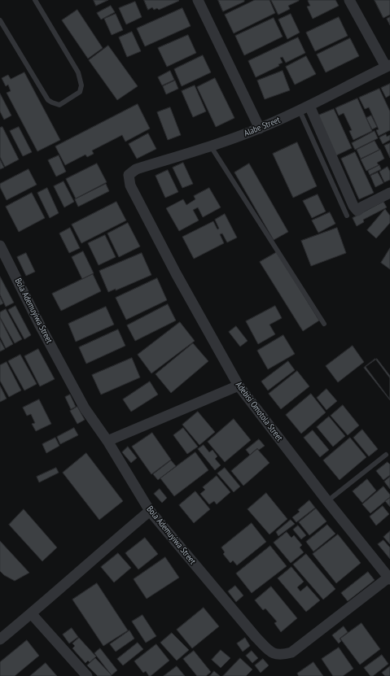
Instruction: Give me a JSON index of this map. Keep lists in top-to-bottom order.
{
  "streets": {
    "street": ["Alabe Street", "Bola Ademuyiwa Street", "Adebisi Omotola Street"]
  },
  "crossings": [
    ["Alabe Street", "Adebisi Omotola Street"],
    ["Bola Ademuyiwa Street", "Adebisi Omotola Street"]
  ]
}
